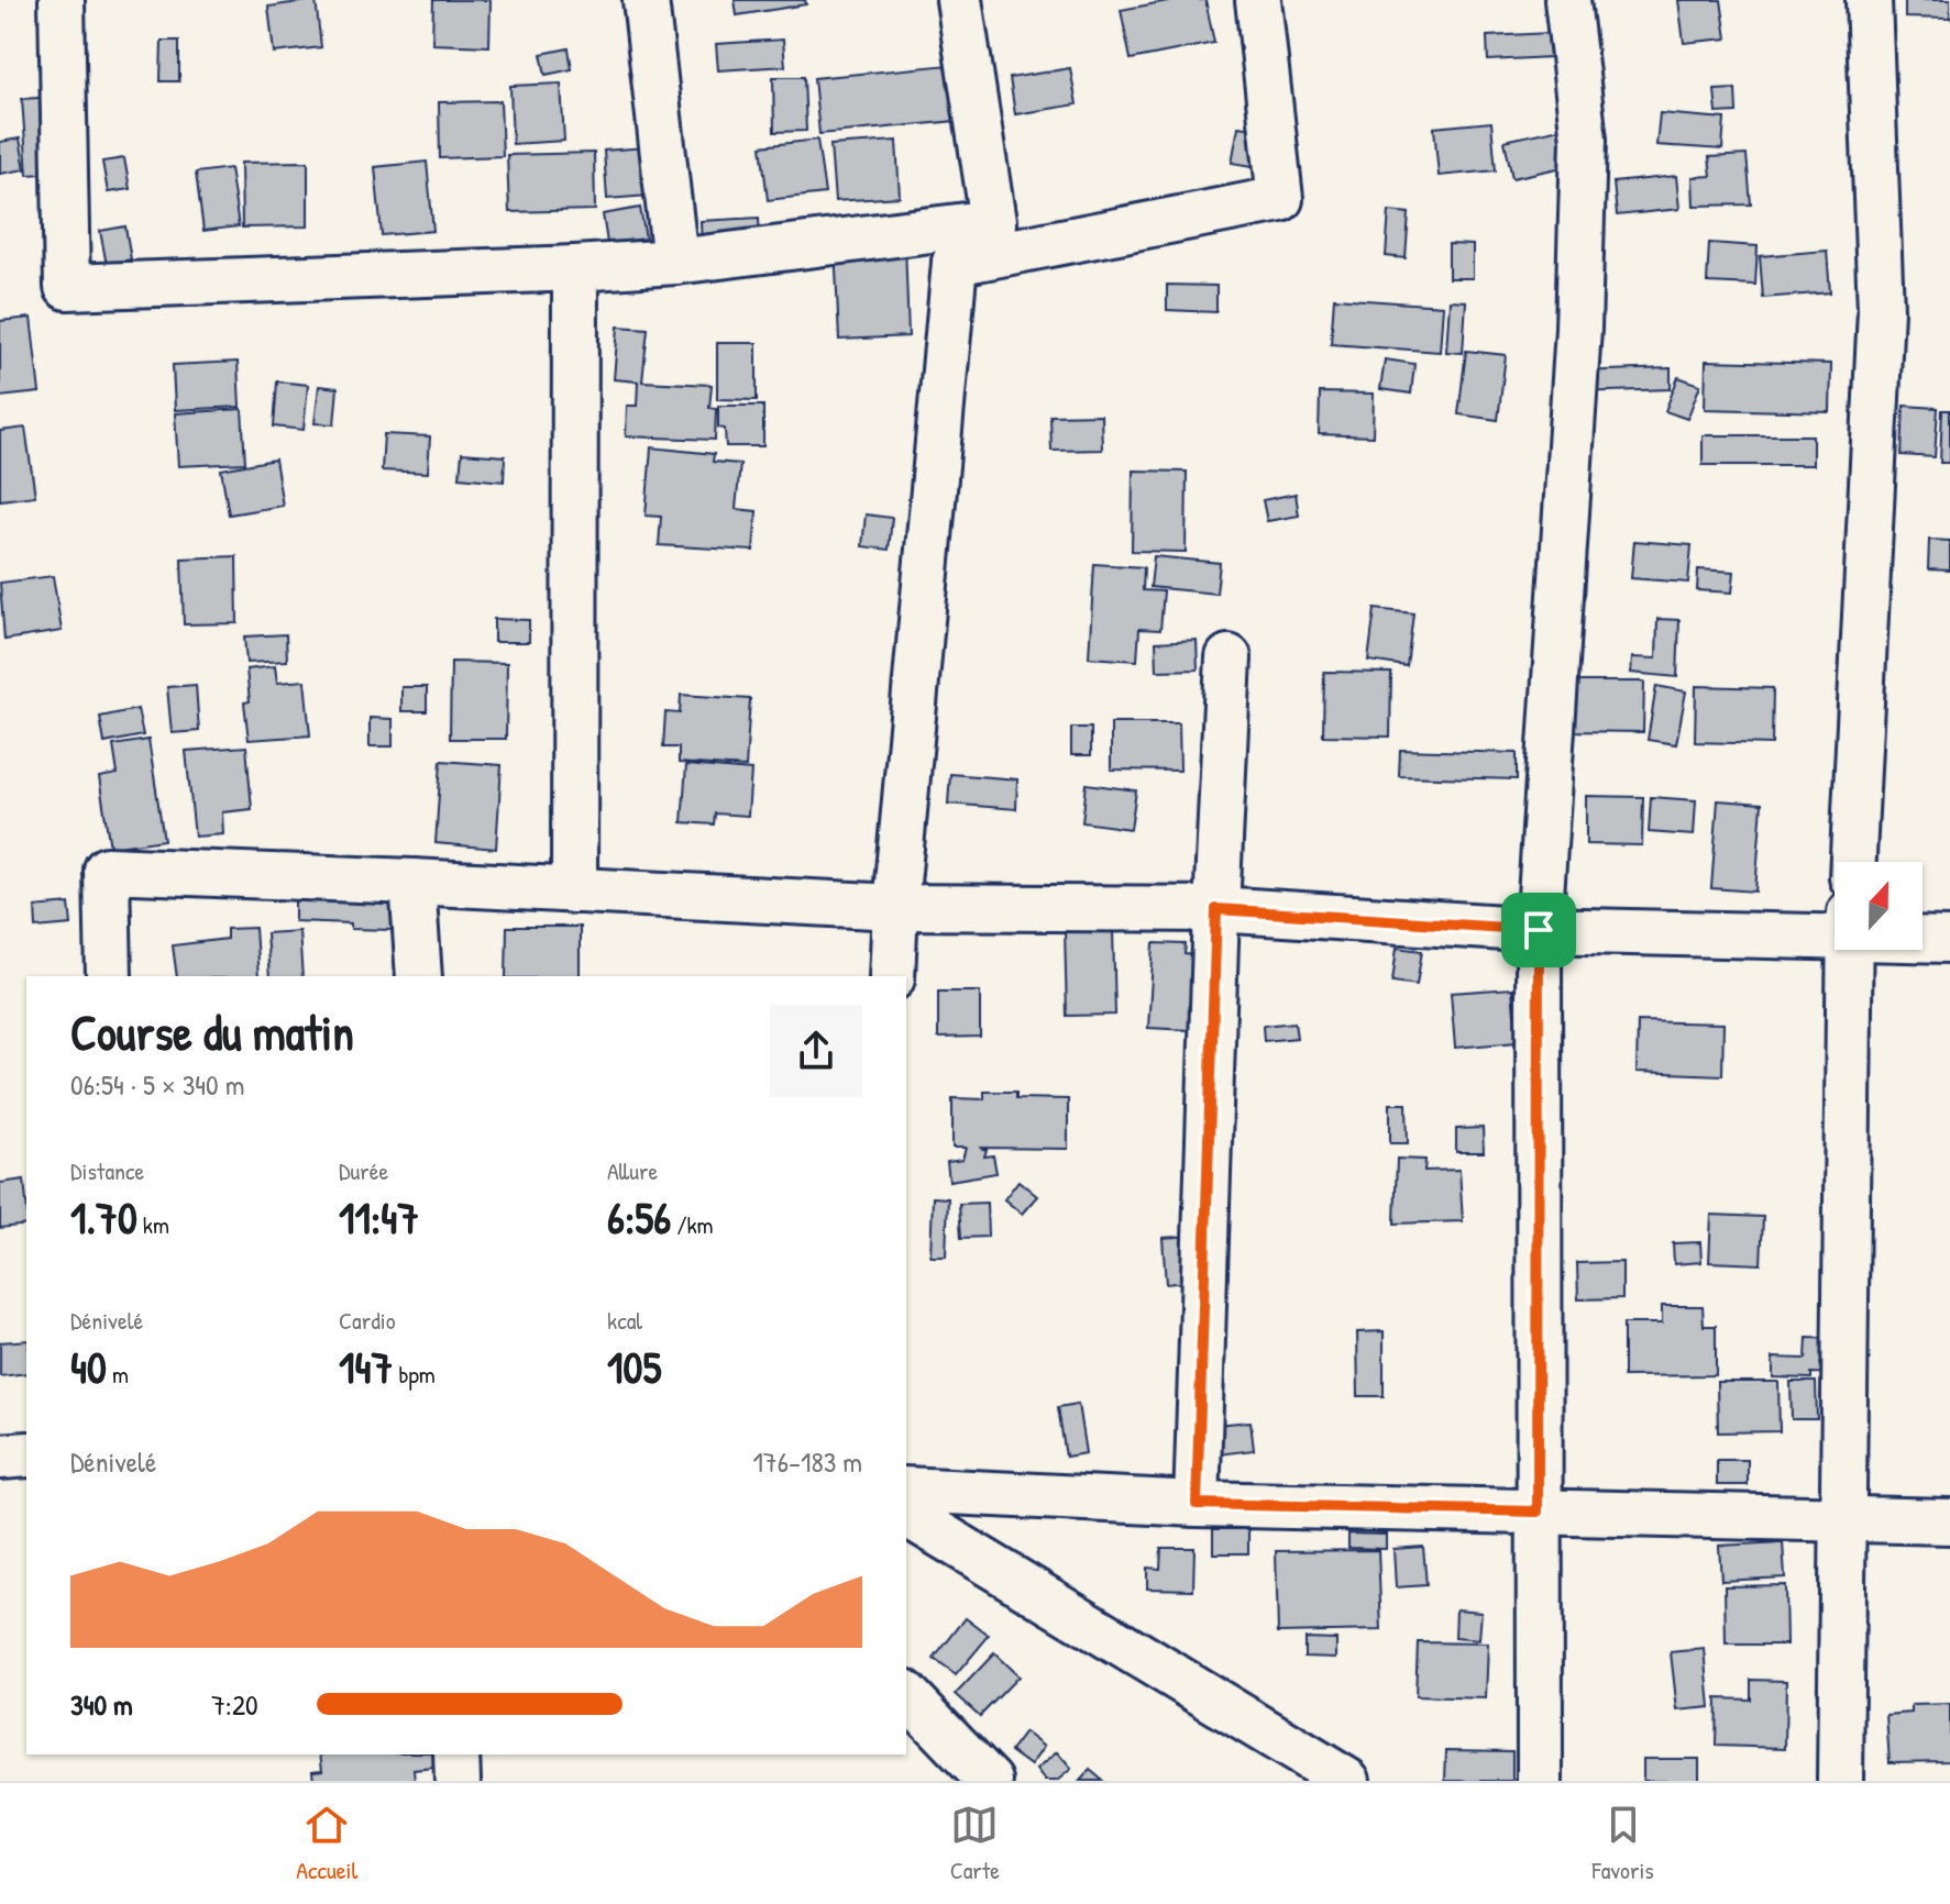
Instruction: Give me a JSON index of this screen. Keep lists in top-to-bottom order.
{
  "north": "top",
  "page": {
    "heading": ["Course du matin", "06:54 · 5 × 340 m"],
    "stats": [
      ["Distance", "1.70 km"],
      ["Durée", "11:47"],
      ["Allure", "6:56 /km"],
      ["Dénivelé", "40 m"],
      ["Cardio", "147 bpm"],
      ["kcal", "105"]
    ],
    "chart": ["Dénivelé", "176–183 m"],
    "list": [
      {
        "name": "340 m",
        "note": "7:20"
      }
    ],
    "tabs": ["Accueil", "Carte", "Favoris"]
  }
}
